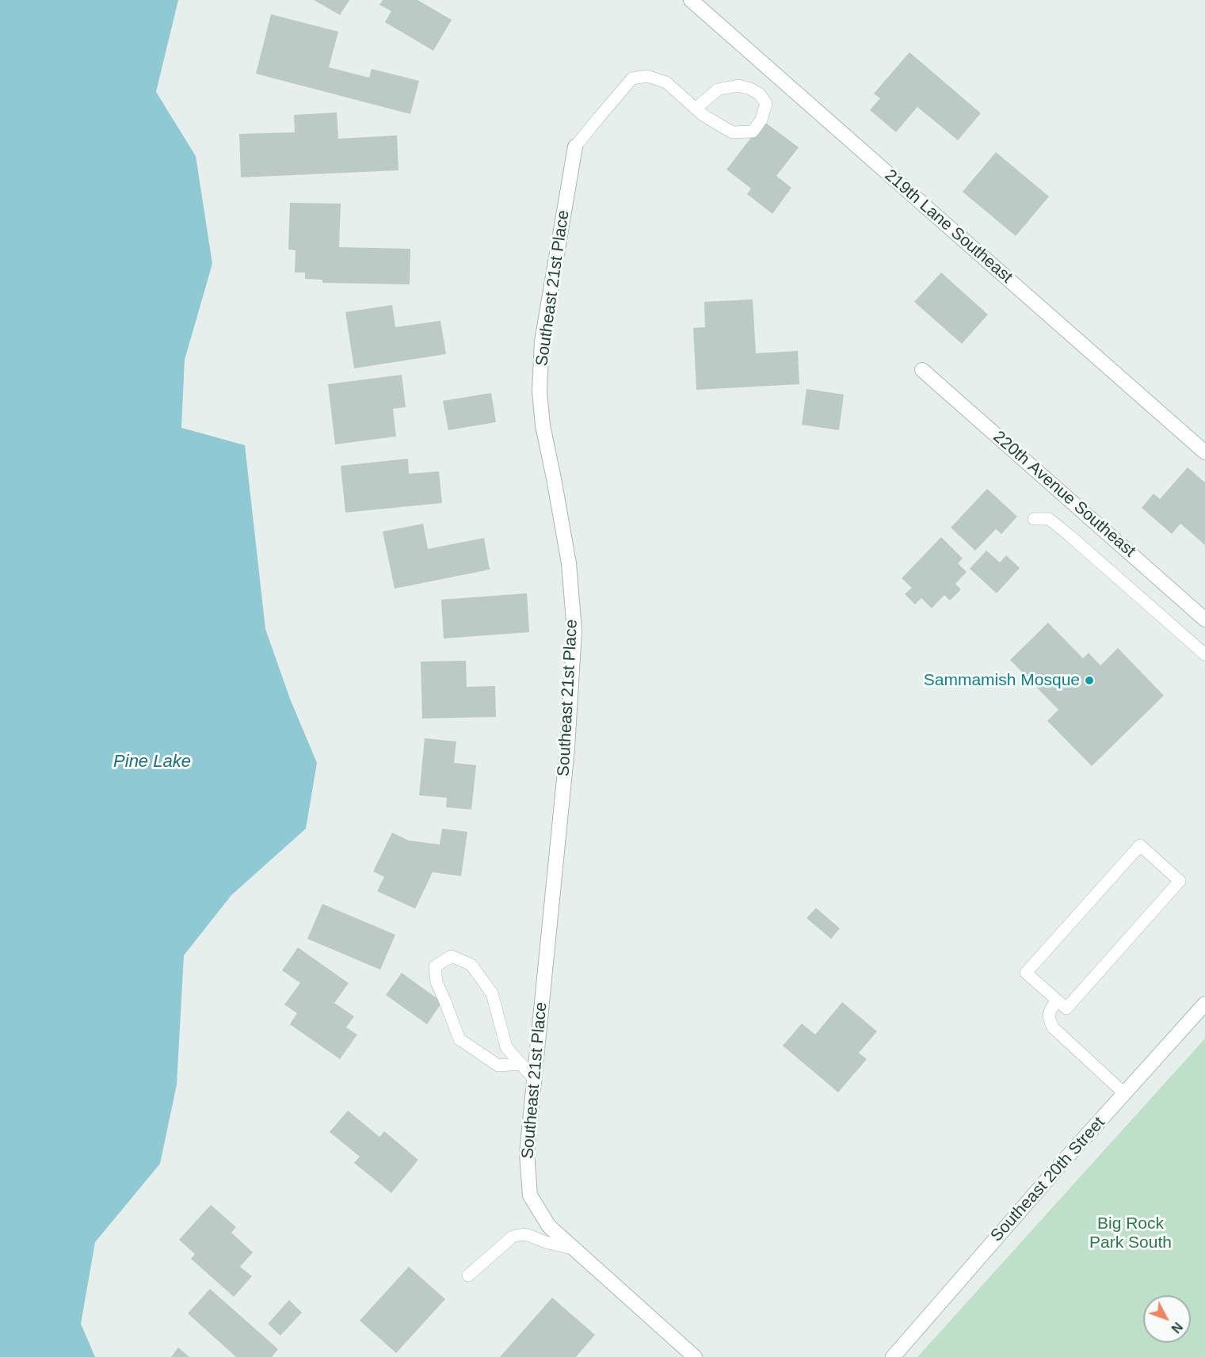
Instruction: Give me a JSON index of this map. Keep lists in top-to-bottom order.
{
  "streets": {
    "street": [
      "219th Lane Southeast",
      "Southeast 21st Place",
      "220th Avenue Southeast",
      "Southeast 20th Street"
    ]
  },
  "water": ["Pine Lake"],
  "parks": ["Big Rock Park South"],
  "places": ["Sammamish Mosque"],
  "north": "bottom right"
}
